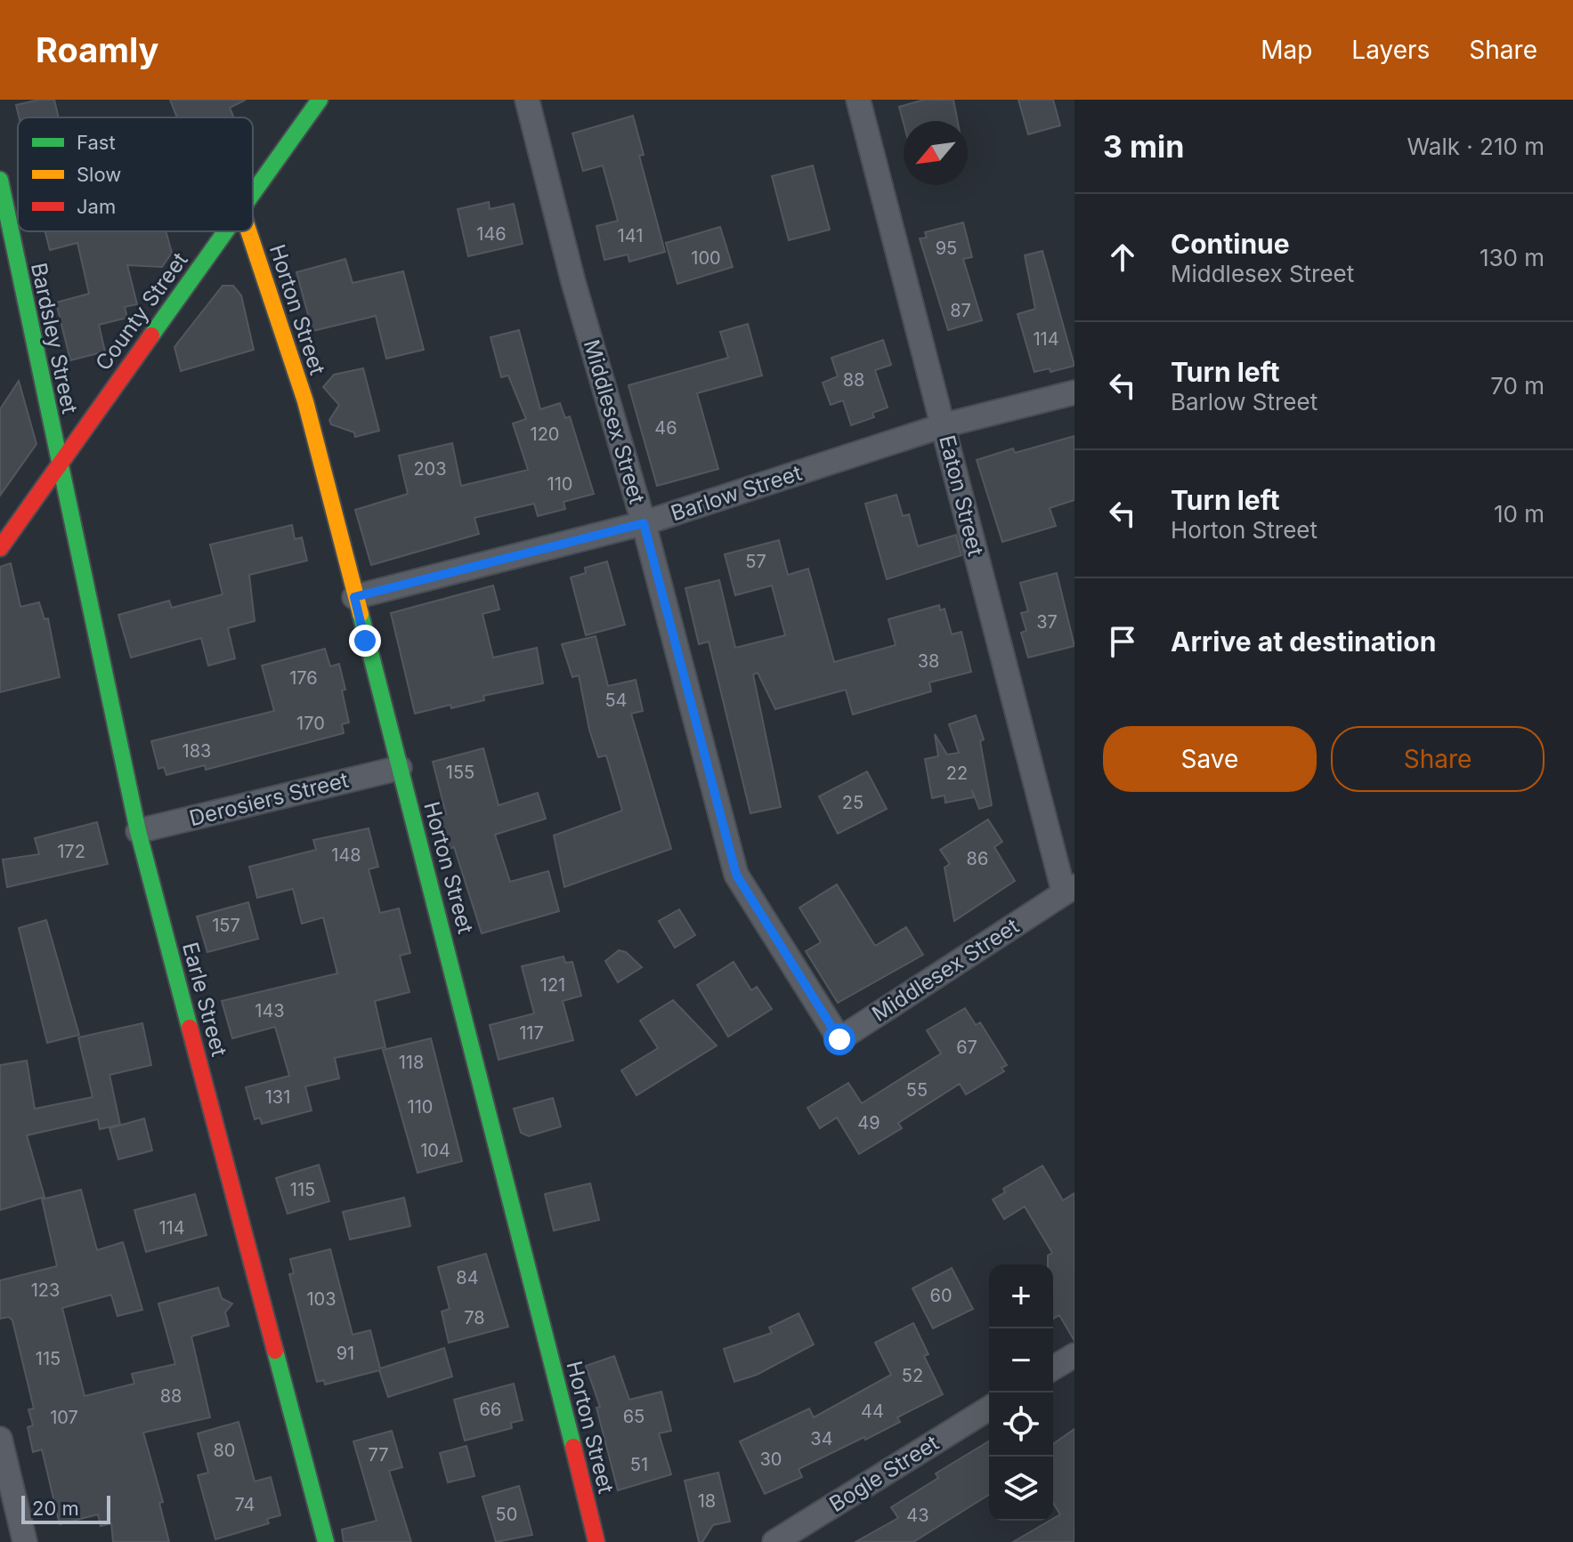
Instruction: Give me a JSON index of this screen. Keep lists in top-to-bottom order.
{
  "streets": {
    "street": [
      "Horton Street",
      "County Street",
      "Bardsley Street",
      "Middlesex Street",
      "Barlow Street",
      "Eaton Street",
      "Derosiers Street",
      "Earle Street",
      "Bogle Street"
    ]
  },
  "crossings": [
    ["Horton Street", "Barlow Street"],
    ["Horton Street", "Derosiers Street"],
    ["County Street", "Bardsley Street"],
    ["County Street", "Earle Street"],
    ["Bardsley Street", "Earle Street"],
    ["Middlesex Street", "Barlow Street"],
    ["Middlesex Street", "Eaton Street"],
    ["Barlow Street", "Eaton Street"],
    ["Derosiers Street", "Earle Street"]
  ],
  "house_numbers": [
    "146",
    "141",
    "95",
    "100",
    "87",
    "114",
    "88",
    "46",
    "120",
    "203",
    "110",
    "57",
    "37",
    "38",
    "176",
    "54",
    "170",
    "183",
    "155",
    "22",
    "25",
    "172",
    "148",
    "86",
    "157",
    "121",
    "143",
    "117",
    "67",
    "118",
    "55",
    "131",
    "110",
    "49",
    "104",
    "115",
    "114",
    "84",
    "123",
    "60",
    "103",
    "78",
    "91",
    "115",
    "52",
    "88",
    "66",
    "44",
    "65",
    "107",
    "34",
    "80",
    "77",
    "30",
    "51",
    "18",
    "74",
    "50",
    "43"
  ],
  "legend": ["Fast", "Slow", "Jam"],
  "scale_bar": "20 m",
  "north": "bottom left",
  "page": {
    "header": "Roamly",
    "nav": ["Map", "Layers", "Share"],
    "heading": ["3 min", "Walk · 210 m"],
    "list": [
      ["Continue", "Middlesex Street", "130 m"],
      ["Turn left", "Barlow Street", "70 m"],
      ["Turn left", "Horton Street", "10 m"],
      "Arrive at destination"
    ],
    "buttons": ["Save", "Share"],
    "map_buttons": ["+", "−"],
    "scale": "20 m"
  }
}
